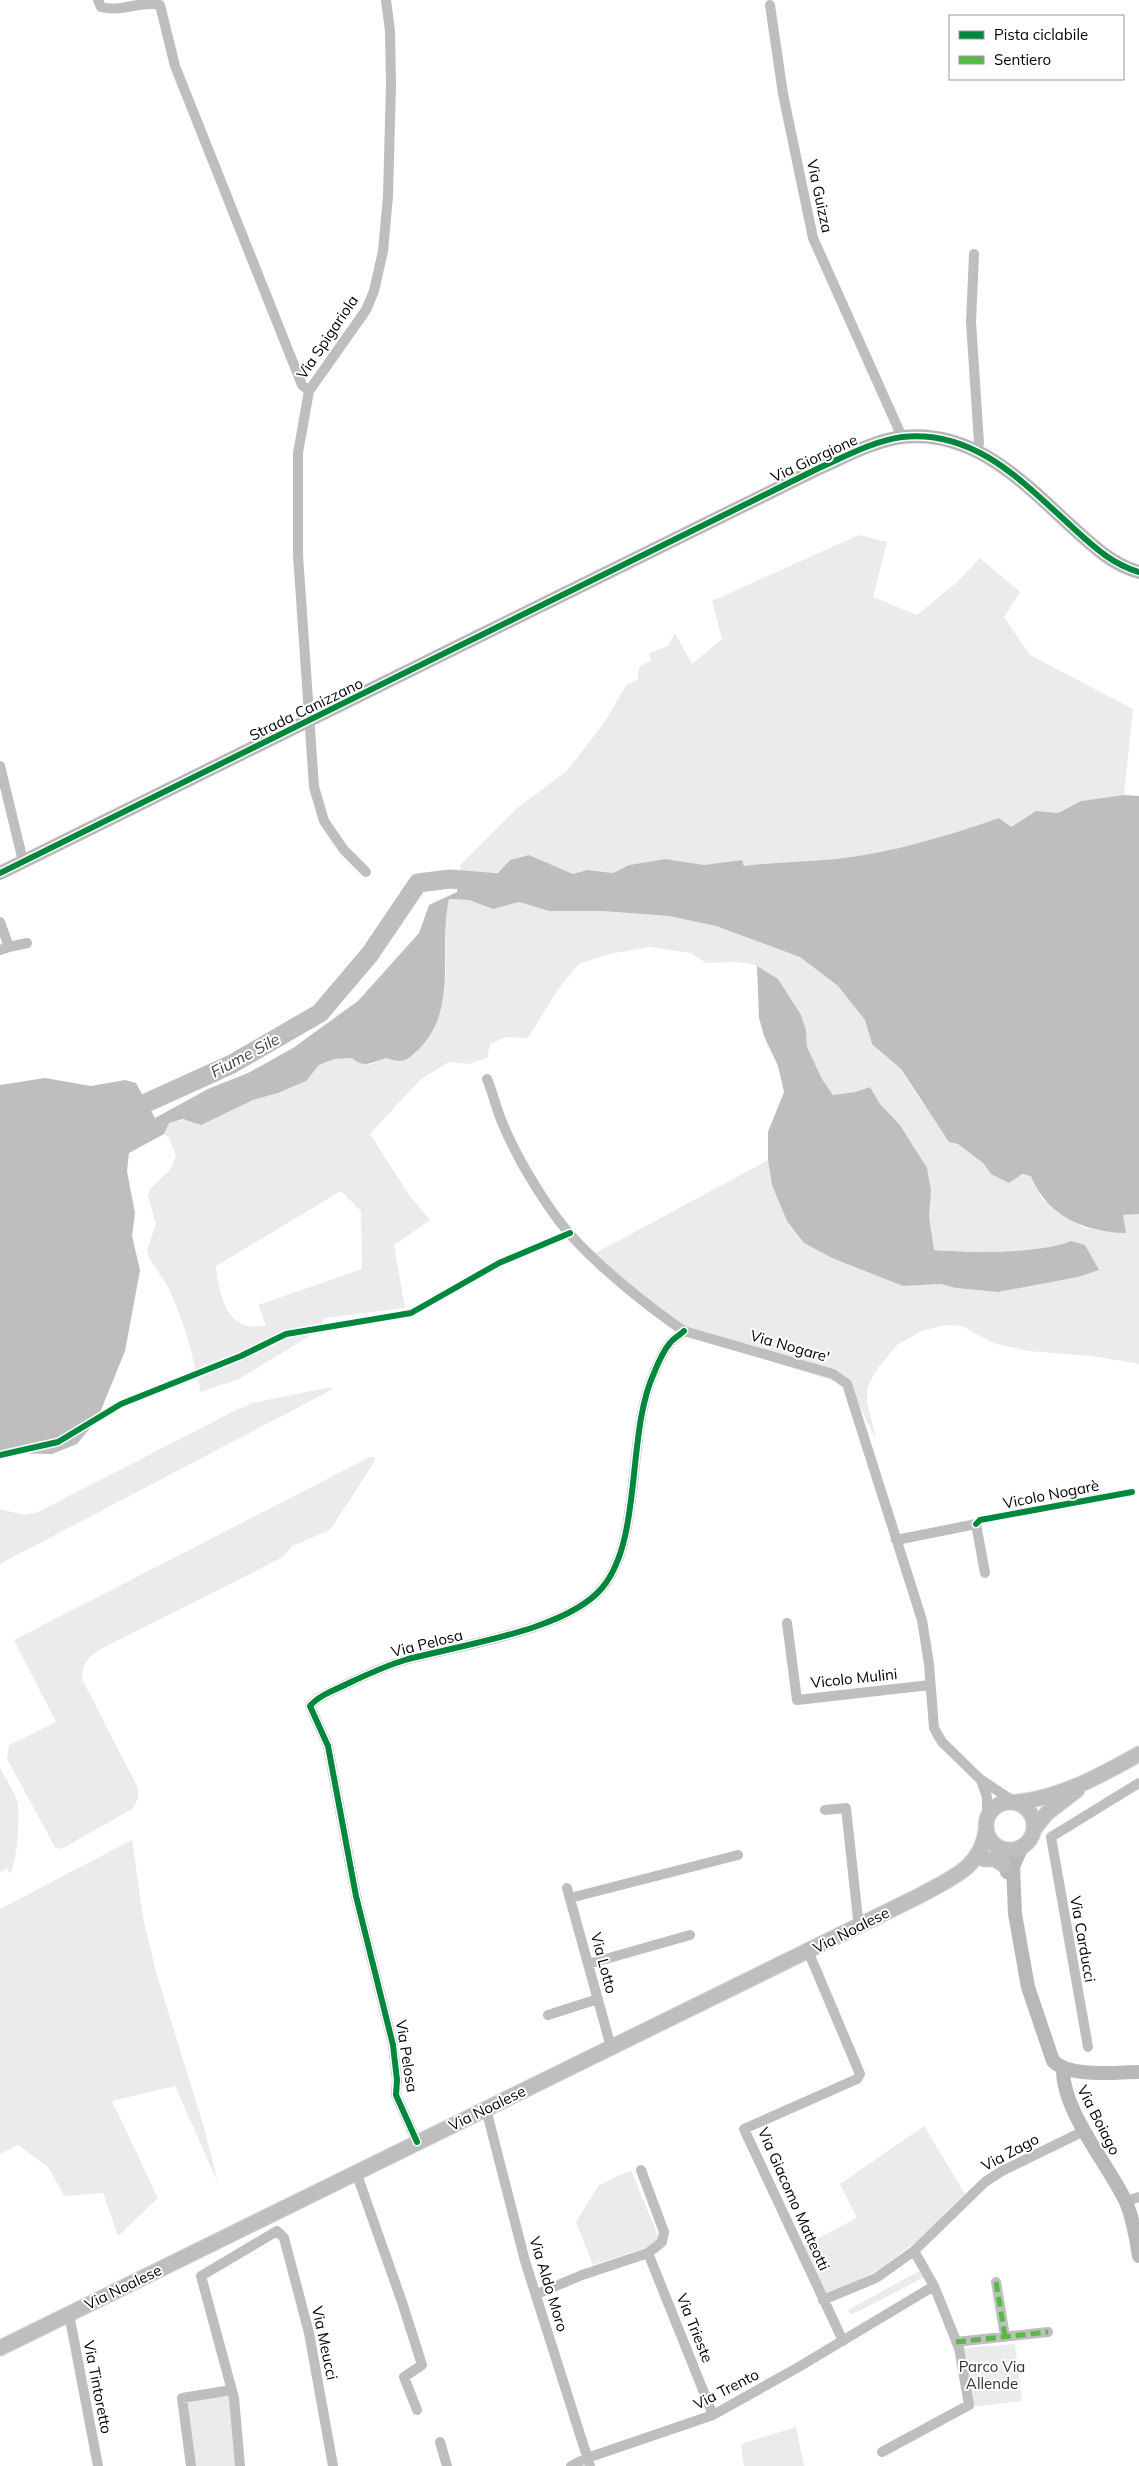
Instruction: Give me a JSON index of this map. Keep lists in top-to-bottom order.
{
  "streets": {
    "main road": ["Via Noalese"],
    "street": [
      "Via Guizza",
      "Via Spigariola",
      "Via Giorgione",
      "Strada Canizzano",
      "Via Nogare'",
      "Via Pelosa",
      "Vicolo Mulini",
      "Via Carducci",
      "Via Lotto",
      "Via Boiago",
      "Via Zago",
      "Via Giacomo Matteotti",
      "Via Aldo Moro",
      "Via Trieste",
      "Via Meucci",
      "Via Tintoretto",
      "Via Trento"
    ],
    "cycle path": ["Vicolo Nogarè"]
  },
  "crossings": [
    ["Via Guizza", "Via Giorgione"],
    ["Via Spigariola", "Strada Canizzano"],
    ["Via Giorgione", "Strada Canizzano"],
    ["Via Nogare'", "Via Pelosa"],
    ["Via Nogare'", "Vicolo Mulini"],
    ["Via Nogare'", "Via Noalese"],
    ["Via Nogare'", "Via Boiago"],
    ["Via Pelosa", "Via Noalese"],
    ["Via Noalese", "Via Lotto"],
    ["Via Noalese", "Via Boiago"],
    ["Via Noalese", "Via Giacomo Matteotti"],
    ["Via Noalese", "Via Aldo Moro"],
    ["Via Noalese", "Via Meucci"],
    ["Via Noalese", "Via Tintoretto"],
    ["Via Boiago", "Via Zago"],
    ["Via Zago", "Via Giacomo Matteotti"],
    ["Via Aldo Moro", "Via Trento"],
    ["Via Trieste", "Via Trento"]
  ],
  "water": ["Fiume Sile"],
  "parks": ["Parco Via Allende"],
  "legend": ["Pista ciclabile", "Sentiero"]
}
